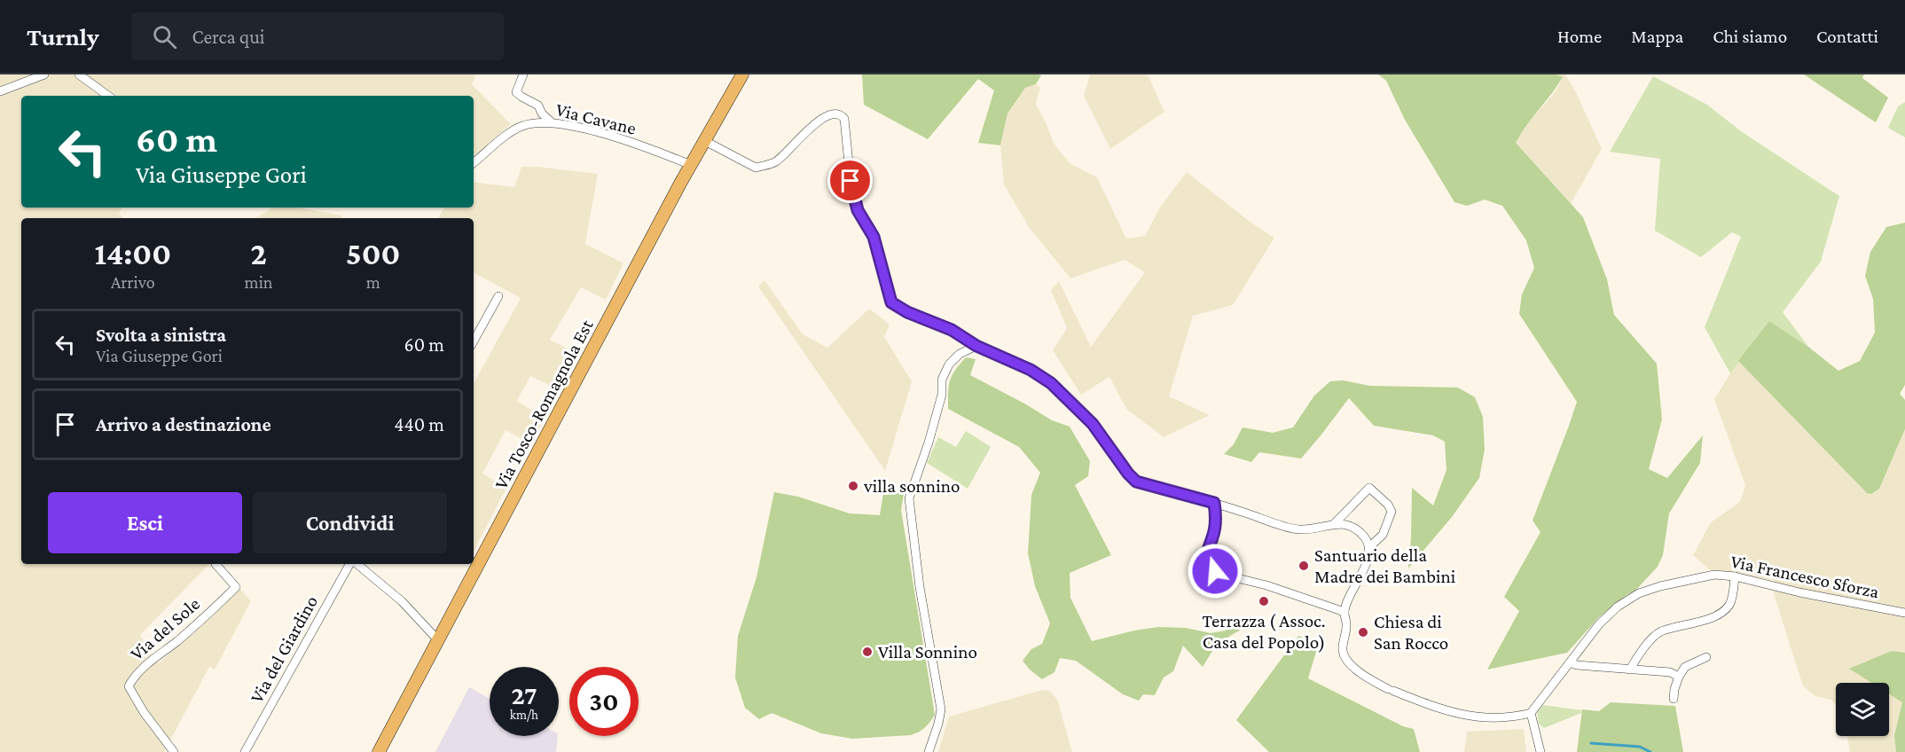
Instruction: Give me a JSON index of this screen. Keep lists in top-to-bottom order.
{
  "streets": {
    "main road": ["Via Tosco-Romagnola Est"],
    "street": [
      "Via Cavane",
      "Via Francesco Sforza",
      "Via del Sole",
      "Via del Giardino"
    ]
  },
  "crossings": [
    ["Via Cavane", "Via Tosco-Romagnola Est"],
    ["Via Tosco-Romagnola Est", "Via del Giardino"]
  ],
  "places": [
    "villa sonnino",
    "Santuario della Madre dei Bambini",
    "Terrazza ( Assoc. Casa del Popolo)",
    "Chiesa di San Rocco",
    "Villa Sonnino"
  ],
  "page": {
    "header": "Turnly",
    "search": "Cerca qui",
    "nav": [
      "Home",
      "Mappa",
      "Chi siamo",
      "Contatti"
    ],
    "turn": ["60 m", "Via Giuseppe Gori"],
    "eta": [
      "14:00",
      "Arrivo",
      "2",
      "min",
      "500",
      "m"
    ],
    "list": [
      {
        "name": "Svolta a sinistra",
        "note": "Via Giuseppe Gori",
        "value": "60 m"
      },
      {
        "name": "Arrivo a destinazione",
        "value": "440 m"
      }
    ],
    "buttons": ["Esci", "Condividi"],
    "speed": "27 km/h",
    "limit": "30"
  }
}
